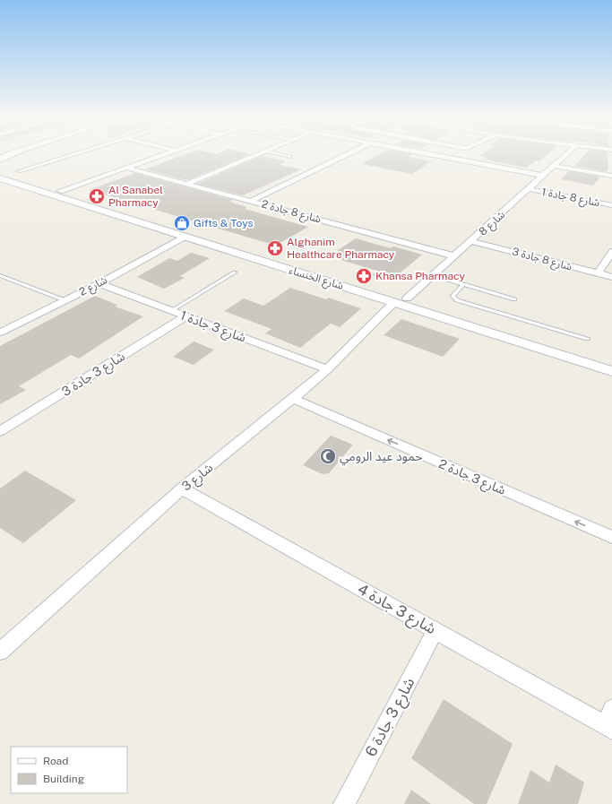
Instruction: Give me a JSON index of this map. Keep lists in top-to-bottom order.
{
  "streets": {
    "street": [
      "شارع 8 جادة 1",
      "شارع 8 جادة 2",
      "شارع 8",
      "شارع 8 جادة 3",
      "شارع الخنساء",
      "شارع 2",
      "شارع 3 جادة 1",
      "شارع 3 جادة 3",
      "شارع 3",
      "شارع 3 جادة 2",
      "شارع 3 جادة 4",
      "شارع 3 جادة 6"
    ]
  },
  "crossings": [
    ["شارع 8 جادة 1", "شارع 8"],
    ["شارع 8 جادة 2", "شارع 8"],
    ["شارع 8", "شارع 8 جادة 3"],
    ["شارع 8", "شارع الخنساء"],
    ["شارع 8", "شارع 3"],
    ["شارع الخنساء", "شارع 2"],
    ["شارع الخنساء", "شارع 3"],
    ["شارع 2", "شارع 3 جادة 1"],
    ["شارع 3 جادة 1", "شارع 3 جادة 3"],
    ["شارع 3 جادة 1", "شارع 3"],
    ["شارع 3", "شارع 3 جادة 2"],
    ["شارع 3", "شارع 3 جادة 4"],
    ["شارع 3 جادة 4", "شارع 3 جادة 6"]
  ],
  "one_way": ["شارع 3 جادة 2"],
  "places": {
    "pharmacy": ["Al Sanabel Pharmacy", "Alghanim Healthcare Pharmacy", "Khansa Pharmacy"],
    "shop": ["Gifts & Toys"],
    "mosque": ["حمود عيد الرومي"]
  },
  "legend": ["Road", "Building"]
}
